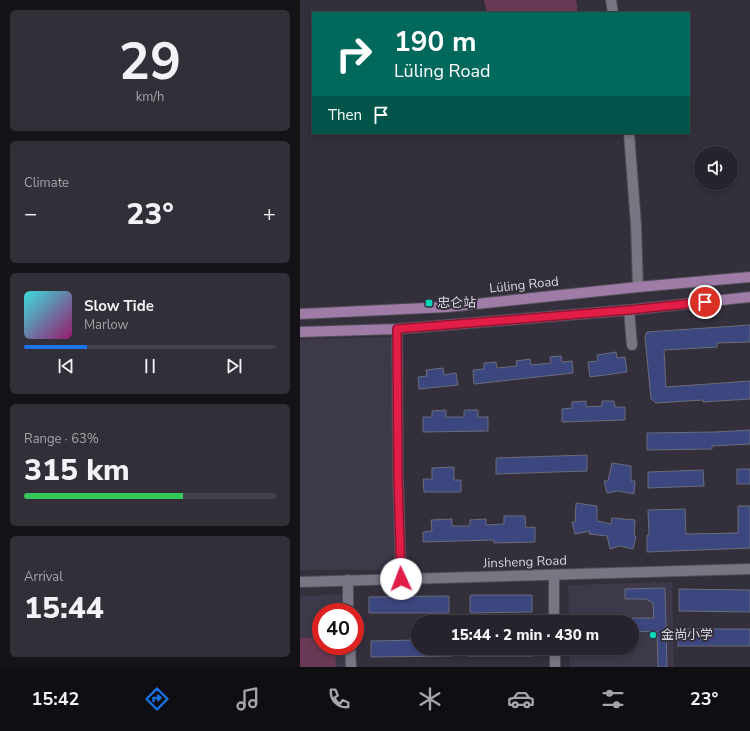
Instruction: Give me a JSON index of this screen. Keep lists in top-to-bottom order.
{
  "streets": {
    "main road": ["Lüling Road"],
    "street": ["Jinsheng Road"]
  },
  "places": {
    "transit": ["忠仑站"],
    "other": ["金尚小学"]
  },
  "page": {
    "tile": [
      ["29", "km/h"],
      "Climate",
      ["Range · 63%", "315 km"],
      ["Arrival", "15:44"]
    ],
    "turn": ["190 m", "Lüling Road"],
    "then": "Then",
    "heat": ["−", "23°", "+"],
    "song": ["Slow Tide", "Marlow"],
    "limit": "40",
    "trip": "15:44 · 2 min · 430 m",
    "tabs": ["15:42", "23°"]
  }
}
